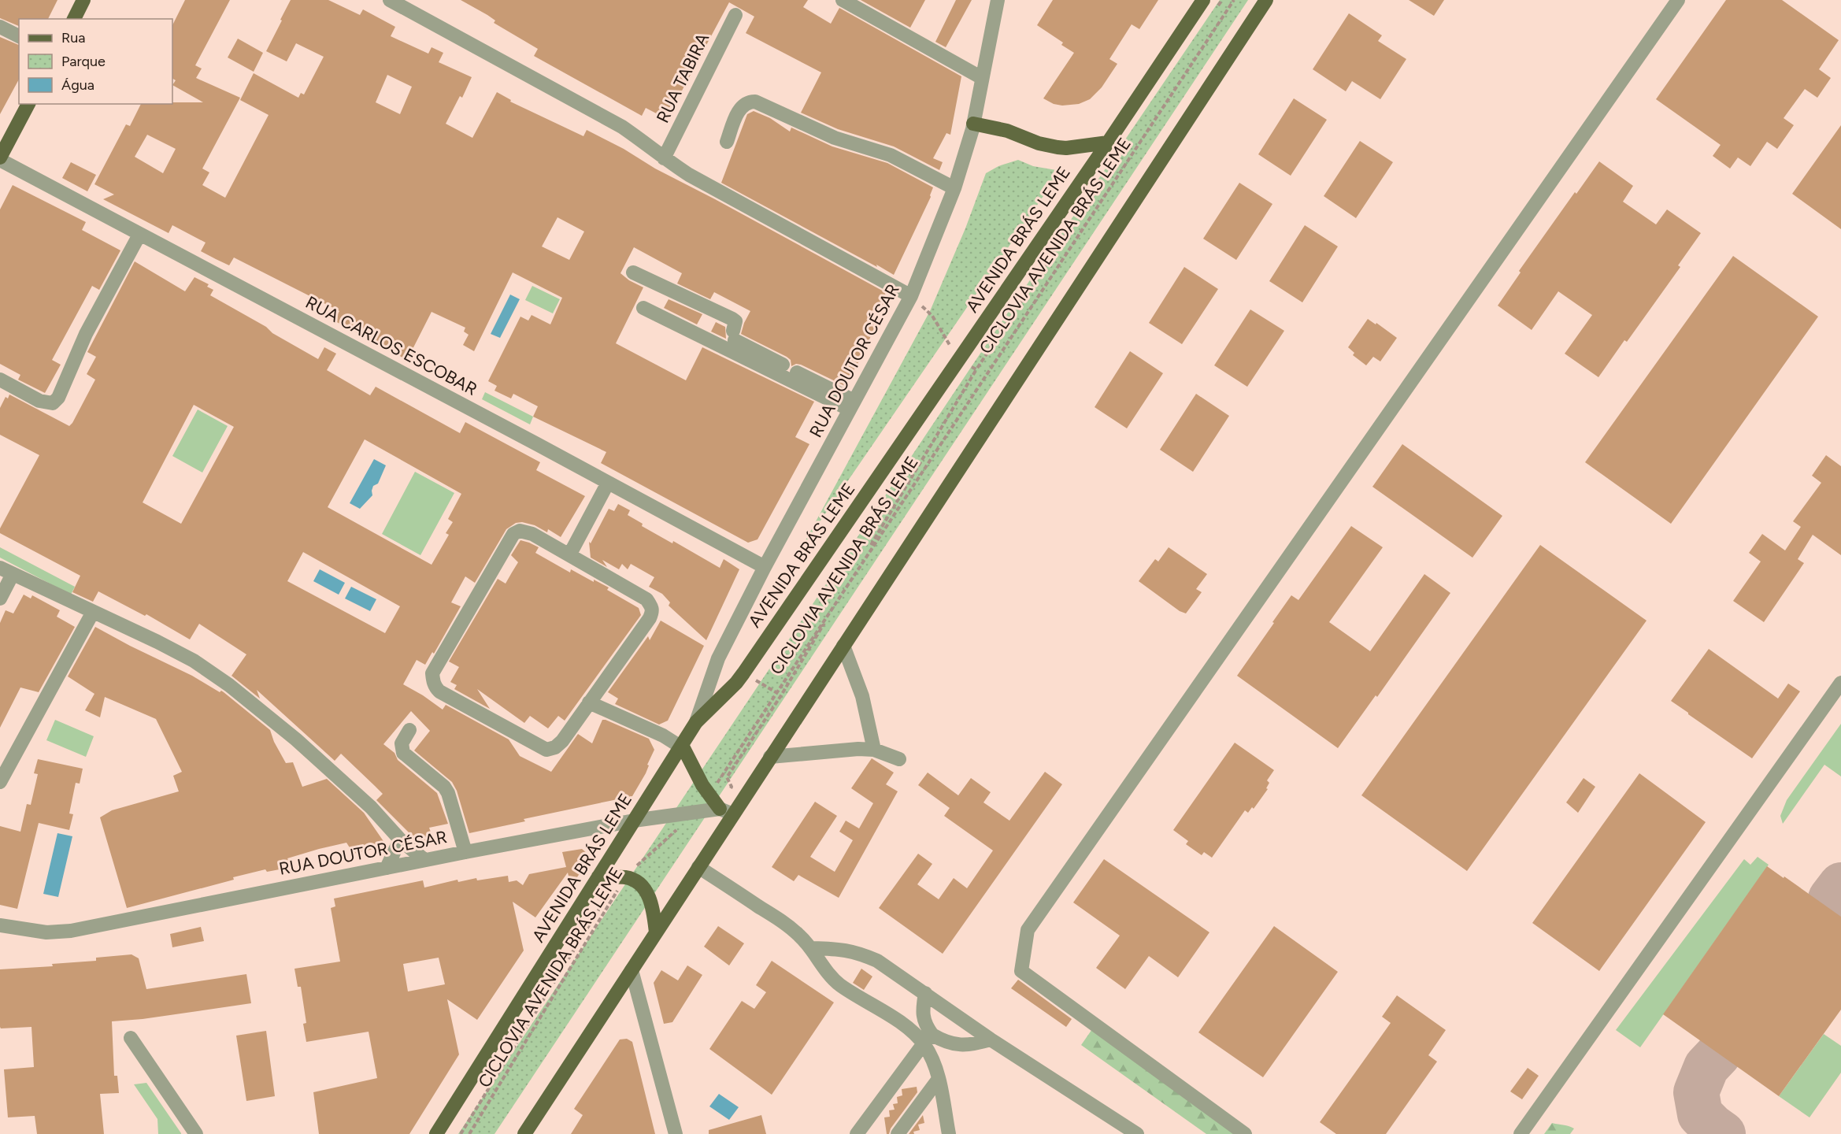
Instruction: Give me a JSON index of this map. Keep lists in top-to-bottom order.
{
  "streets": {
    "main road": ["AVENIDA BRÁS LEME"],
    "street": ["RUA TABIRA", "RUA CARLOS ESCOBAR", "RUA DOUTOR CÉSAR"],
    "path": ["CICLOVIA AVENIDA BRÁS LEME"]
  },
  "crossings": [
    ["AVENIDA BRÁS LEME", "RUA DOUTOR CÉSAR"],
    ["RUA CARLOS ESCOBAR", "RUA DOUTOR CÉSAR"]
  ],
  "legend": ["Rua", "Parque", "Água"]
}
